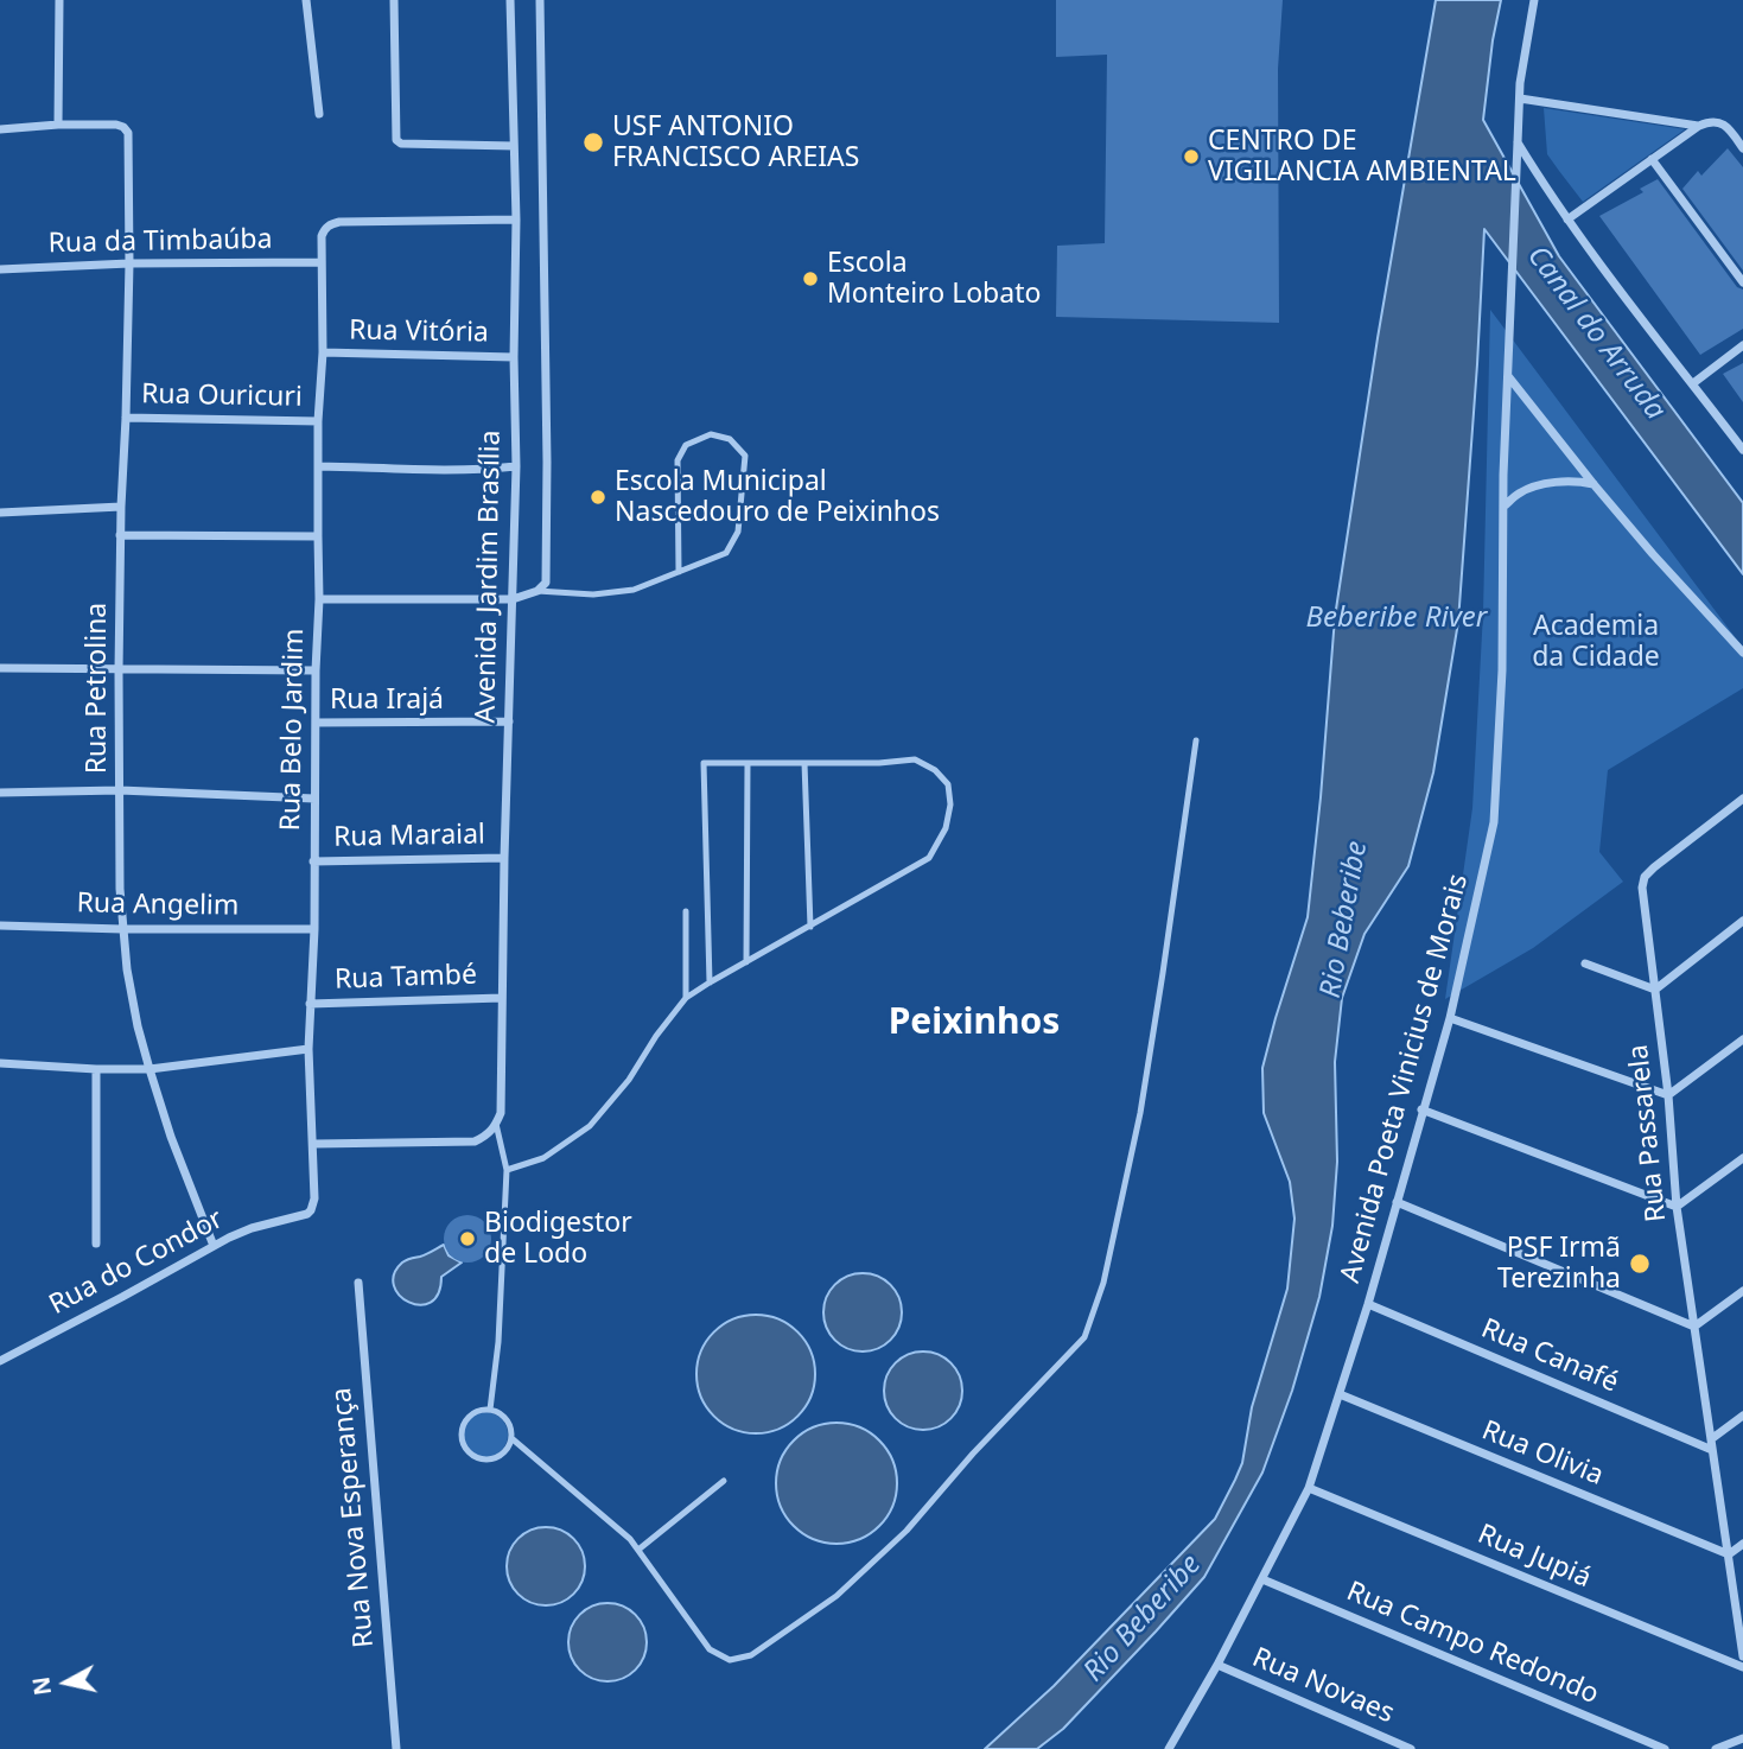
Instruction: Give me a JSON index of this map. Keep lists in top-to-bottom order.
{
  "streets": {
    "street": [
      "Rua da Timbaúba",
      "Rua Vitória",
      "Rua Ouricuri",
      "Avenida Jardim Brasília",
      "Rua Petrolina",
      "Rua Irajá",
      "Rua Belo Jardim",
      "Rua Maraial",
      "Rua Angelim",
      "Rua També",
      "Avenida Poeta Vinicius de Morais",
      "Rua Passarela",
      "Rua do Condor",
      "Rua Canafé",
      "Rua Olivia",
      "Rua Nova Esperança",
      "Rua Jupiá",
      "Rua Campo Redondo",
      "Rua Novaes"
    ]
  },
  "crossings": [
    ["Rua da Timbaúba", "Rua Petrolina"],
    ["Rua da Timbaúba", "Rua Belo Jardim"],
    ["Rua Vitória", "Avenida Jardim Brasília"],
    ["Rua Vitória", "Rua Belo Jardim"],
    ["Rua Ouricuri", "Rua Petrolina"],
    ["Rua Ouricuri", "Rua Belo Jardim"],
    ["Avenida Jardim Brasília", "Rua Irajá"],
    ["Avenida Jardim Brasília", "Rua Belo Jardim"],
    ["Avenida Jardim Brasília", "Rua Maraial"],
    ["Avenida Jardim Brasília", "Rua També"],
    ["Rua Petrolina", "Rua Angelim"],
    ["Rua Petrolina", "Rua do Condor"],
    ["Rua Irajá", "Rua Belo Jardim"],
    ["Rua Belo Jardim", "Rua Maraial"],
    ["Rua Belo Jardim", "Rua Angelim"],
    ["Rua Belo Jardim", "Rua També"],
    ["Rua Belo Jardim", "Rua do Condor"],
    ["Avenida Poeta Vinicius de Morais", "Rua Canafé"],
    ["Avenida Poeta Vinicius de Morais", "Rua Olivia"],
    ["Avenida Poeta Vinicius de Morais", "Rua Jupiá"],
    ["Avenida Poeta Vinicius de Morais", "Rua Campo Redondo"],
    ["Avenida Poeta Vinicius de Morais", "Rua Novaes"],
    ["Rua Passarela", "Rua Canafé"],
    ["Rua Passarela", "Rua Olivia"]
  ],
  "districts": ["Peixinhos"],
  "water": ["Canal do Arruda", "Beberibe River", "Rio Beberibe"],
  "parks": ["Academia da Cidade"],
  "places": [
    "USF ANTONIO FRANCISCO AREIAS",
    "CENTRO DE VIGILANCIA AMBIENTAL",
    "Escola Monteiro Lobato",
    "Escola Municipal Nascedouro de Peixinhos",
    "Biodigestor de Lodo",
    "PSF Irmã Terezinha"
  ],
  "north": "left"
}
